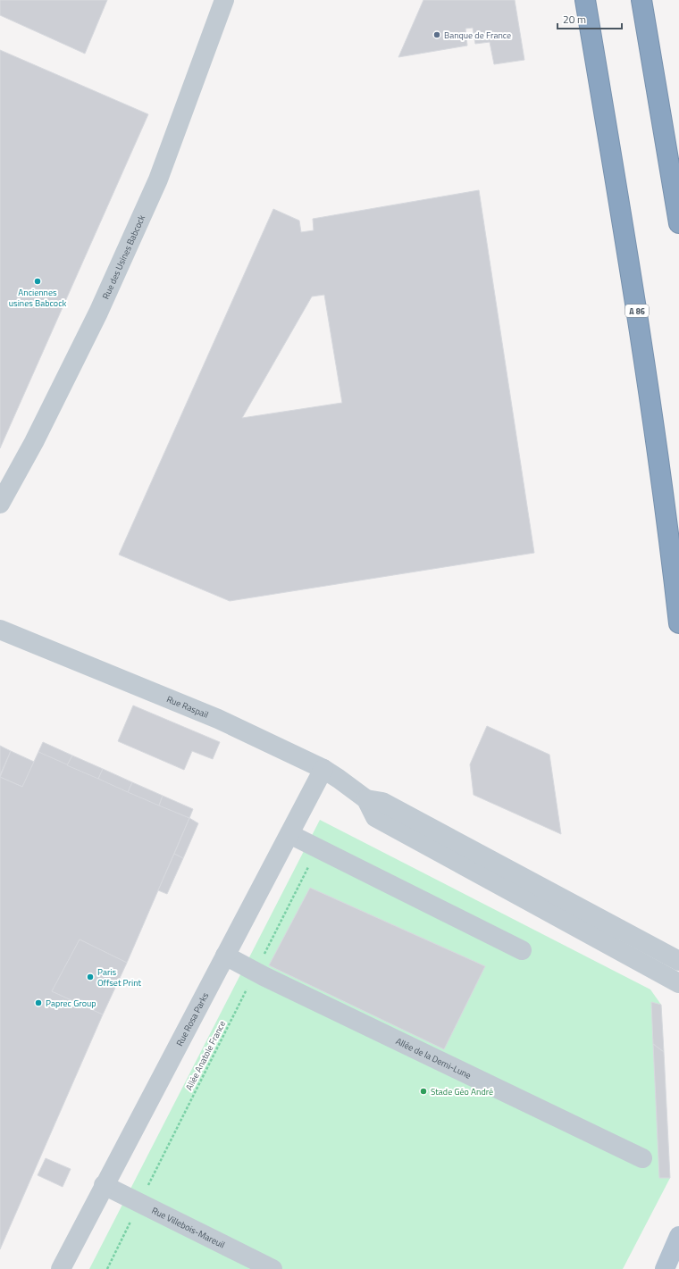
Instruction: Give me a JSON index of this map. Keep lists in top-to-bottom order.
{
  "streets": {
    "highway": ["A 86"],
    "street": [
      "Rue des Usines Babcock",
      "Rue Raspail",
      "Rue Rosa Parks",
      "Allée de la Demi-Lune",
      "Rue Villebois-Mareuil"
    ],
    "path": ["Allée Anatole France"]
  },
  "crossings": [
    ["Rue Raspail", "Rue Rosa Parks"],
    ["Rue Rosa Parks", "Allée de la Demi-Lune"],
    ["Rue Rosa Parks", "Rue Villebois-Mareuil"],
    ["Allée Anatole France", "Allée de la Demi-Lune"],
    ["Allée Anatole France", "Rue Villebois-Mareuil"]
  ],
  "places": [
    "Banque de France",
    "Anciennes usines Babcock",
    "Paris Offset Print",
    "Paprec Group",
    "Stade Géo André"
  ],
  "scale_bar": "20 m"
}
